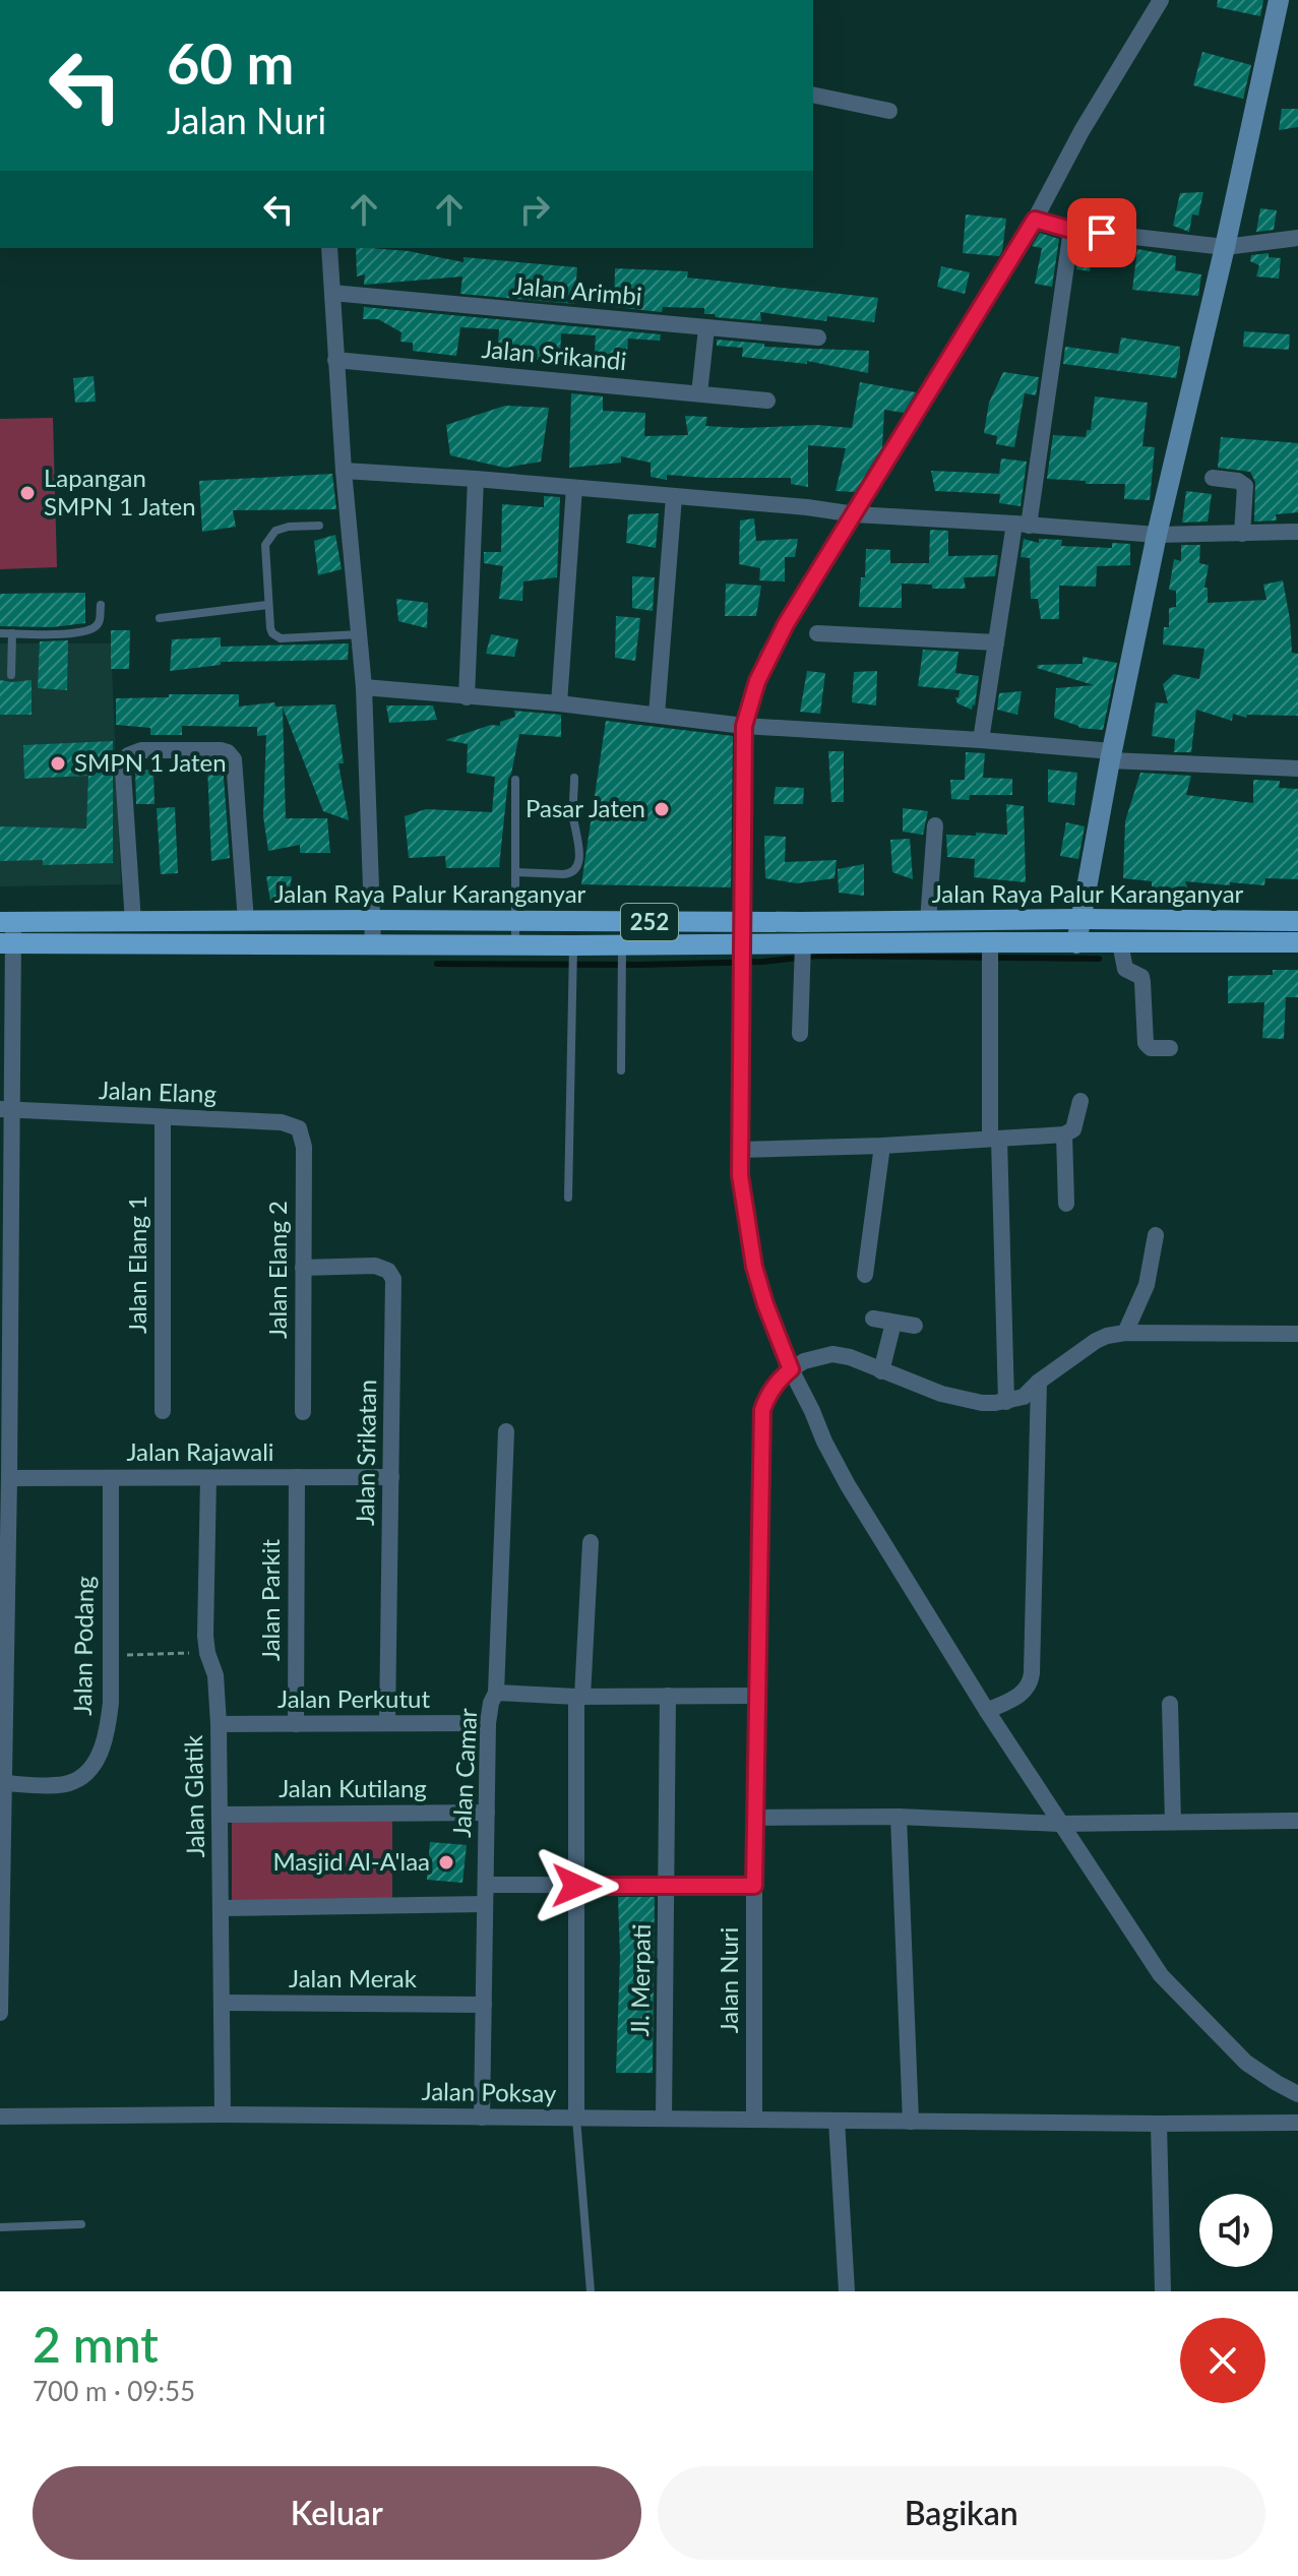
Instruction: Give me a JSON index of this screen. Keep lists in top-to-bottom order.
{
  "streets": {
    "main road": ["Jalan Raya Palur Karanganyar", "252"],
    "street": [
      "Jalan Arimbi",
      "Jalan Srikandi",
      "Jalan Elang",
      "Jalan Elang 1",
      "Jalan Elang 2",
      "Jalan Rajawali",
      "Jalan Srikatan",
      "Jalan Parkit",
      "Jalan Podang",
      "Jalan Perkutut",
      "Jalan Camar",
      "Jalan Kutilang",
      "Jalan Glatik",
      "Jalan Merak",
      "Jl. Merpati",
      "Jalan Nuri",
      "Jalan Poksay"
    ]
  },
  "crossings": [
    ["Jalan Elang", "Jalan Elang 1"],
    ["Jalan Elang", "Jalan Elang 2"],
    ["Jalan Elang 2", "Jalan Srikatan"],
    ["Jalan Rajawali", "Jalan Srikatan"],
    ["Jalan Rajawali", "Jalan Parkit"],
    ["Jalan Rajawali", "Jalan Podang"],
    ["Jalan Rajawali", "Jalan Glatik"],
    ["Jalan Srikatan", "Jalan Perkutut"],
    ["Jalan Parkit", "Jalan Perkutut"],
    ["Jalan Perkutut", "Jalan Camar"],
    ["Jalan Perkutut", "Jalan Glatik"],
    ["Jalan Camar", "Jalan Kutilang"],
    ["Jalan Camar", "Jalan Merak"],
    ["Jalan Camar", "Jalan Poksay"],
    ["Jalan Kutilang", "Jalan Glatik"],
    ["Jalan Glatik", "Jalan Merak"],
    ["Jalan Glatik", "Jalan Poksay"],
    ["Jl. Merpati", "Jalan Poksay"],
    ["Jalan Nuri", "Jalan Poksay"]
  ],
  "places": [
    "Lapangan SMPN 1 Jaten",
    "SMPN 1 Jaten",
    "Pasar Jaten",
    "Masjid Al-A'laa"
  ],
  "page": {
    "turn": ["60 m", "Jalan Nuri"],
    "heading": ["2 mnt", "700 m · 09:55"],
    "buttons": ["Keluar", "Bagikan"]
  }
}
